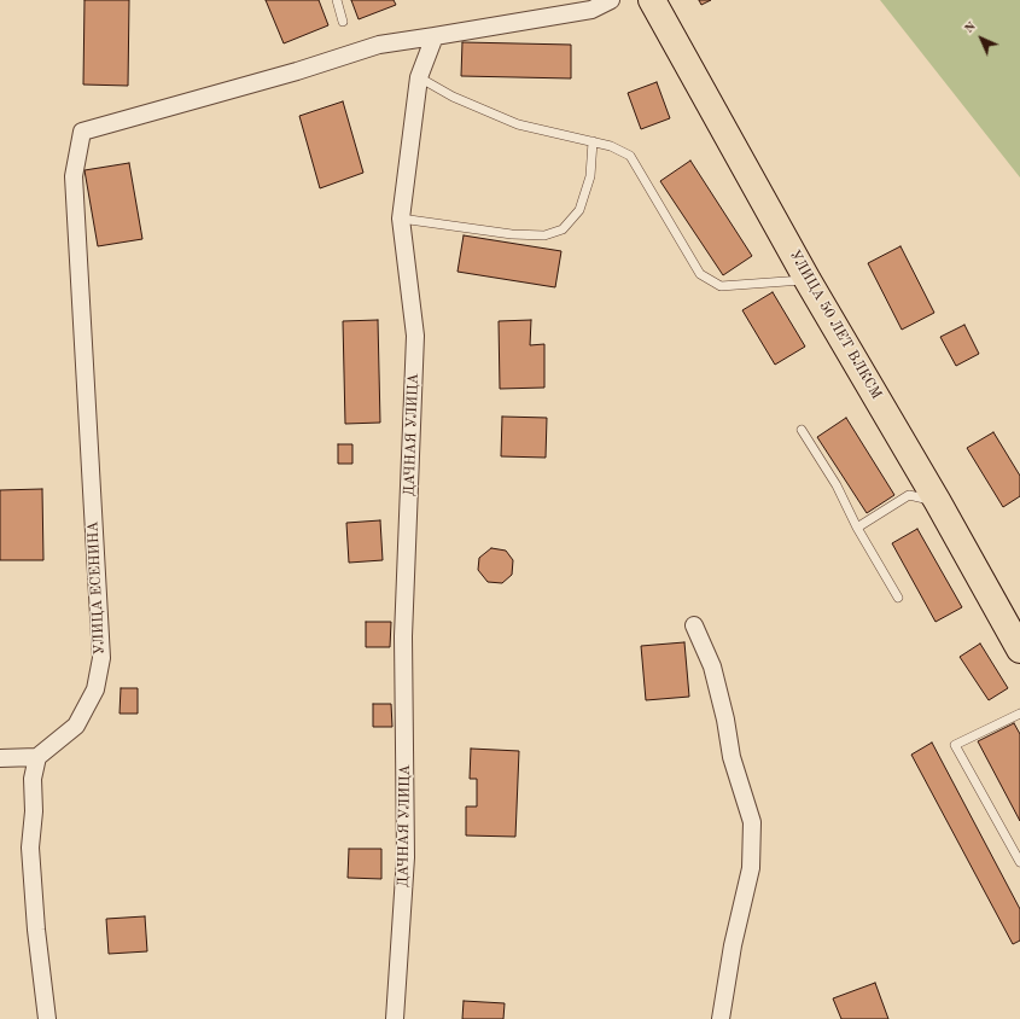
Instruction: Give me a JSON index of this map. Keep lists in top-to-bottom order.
{
  "streets": {
    "main road": ["УЛИЦА 50 ЛЕТ ВЛКСМ"],
    "street": ["ДАЧНАЯ УЛИЦА", "УЛИЦА ЕСЕНИНА"]
  },
  "crossings": [
    ["ДАЧНАЯ УЛИЦА", "УЛИЦА ЕСЕНИНА"]
  ],
  "north": "top left"
}
